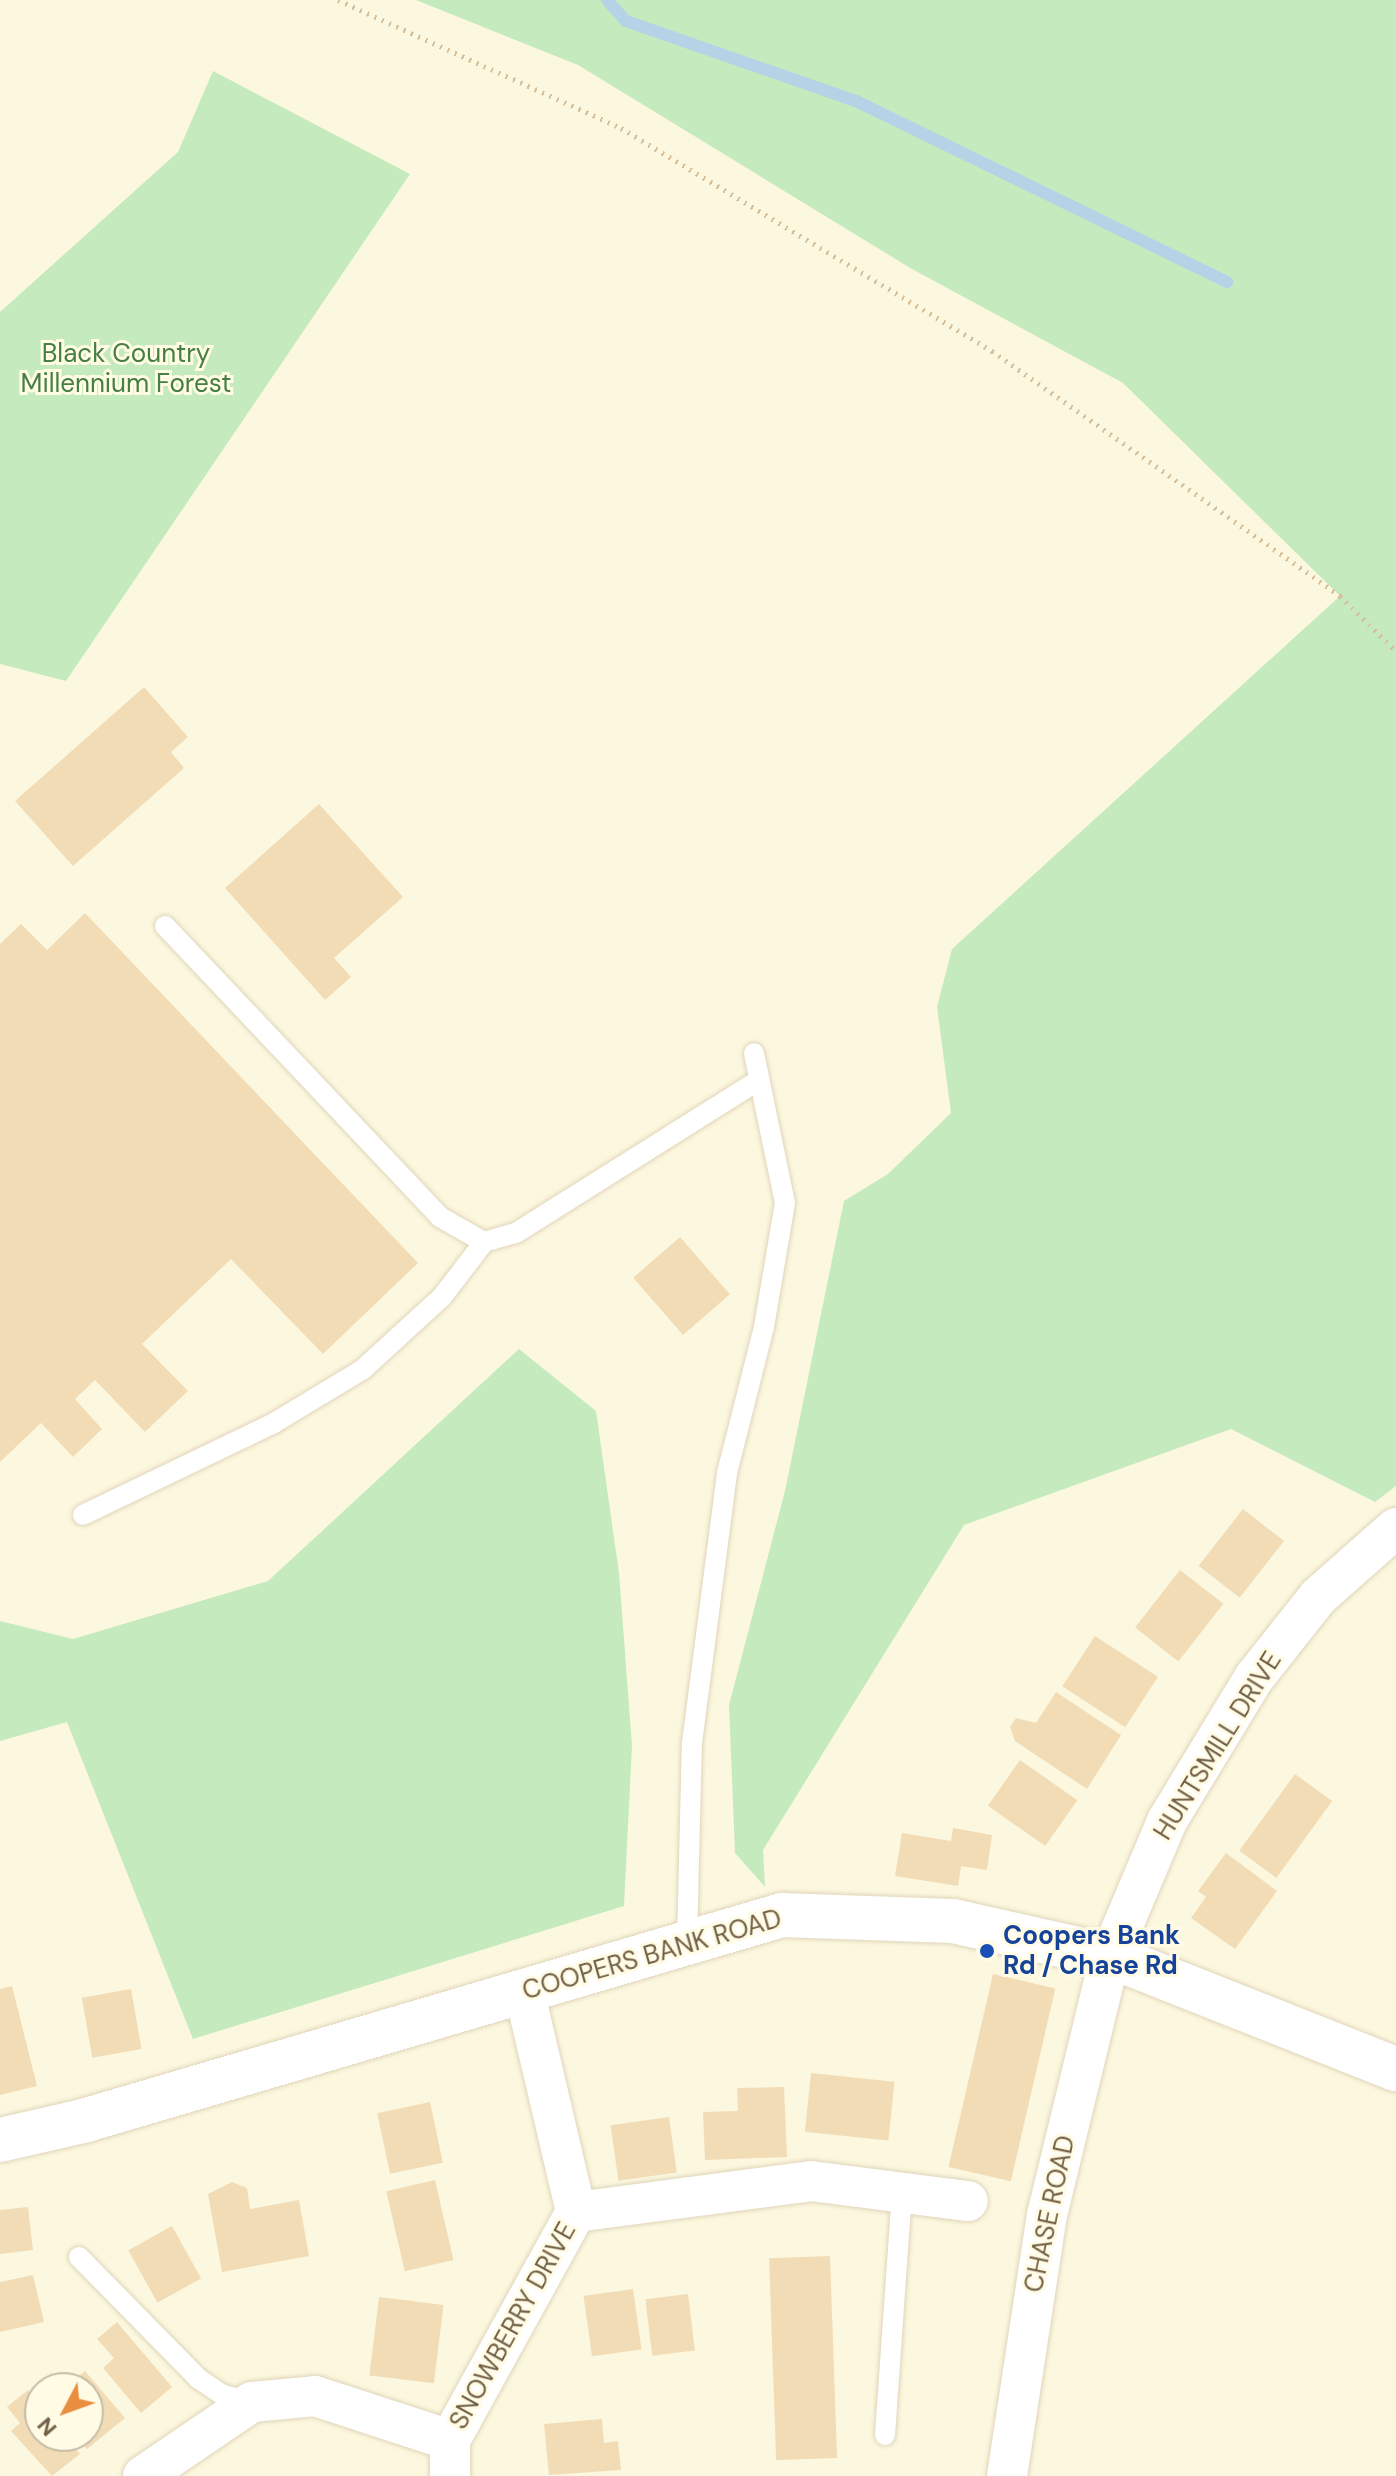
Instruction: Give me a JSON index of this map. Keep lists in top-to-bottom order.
{
  "streets": {
    "street": [
      "HUNTSMILL DRIVE",
      "COOPERS BANK ROAD",
      "CHASE ROAD",
      "SNOWBERRY DRIVE"
    ]
  },
  "crossings": [
    ["HUNTSMILL DRIVE", "COOPERS BANK ROAD"],
    ["HUNTSMILL DRIVE", "CHASE ROAD"],
    ["COOPERS BANK ROAD", "CHASE ROAD"],
    ["COOPERS BANK ROAD", "SNOWBERRY DRIVE"]
  ],
  "parks": ["Black Country Millennium Forest"],
  "places": ["Coopers Bank Rd / Chase Rd"],
  "north": "bottom left"
}
